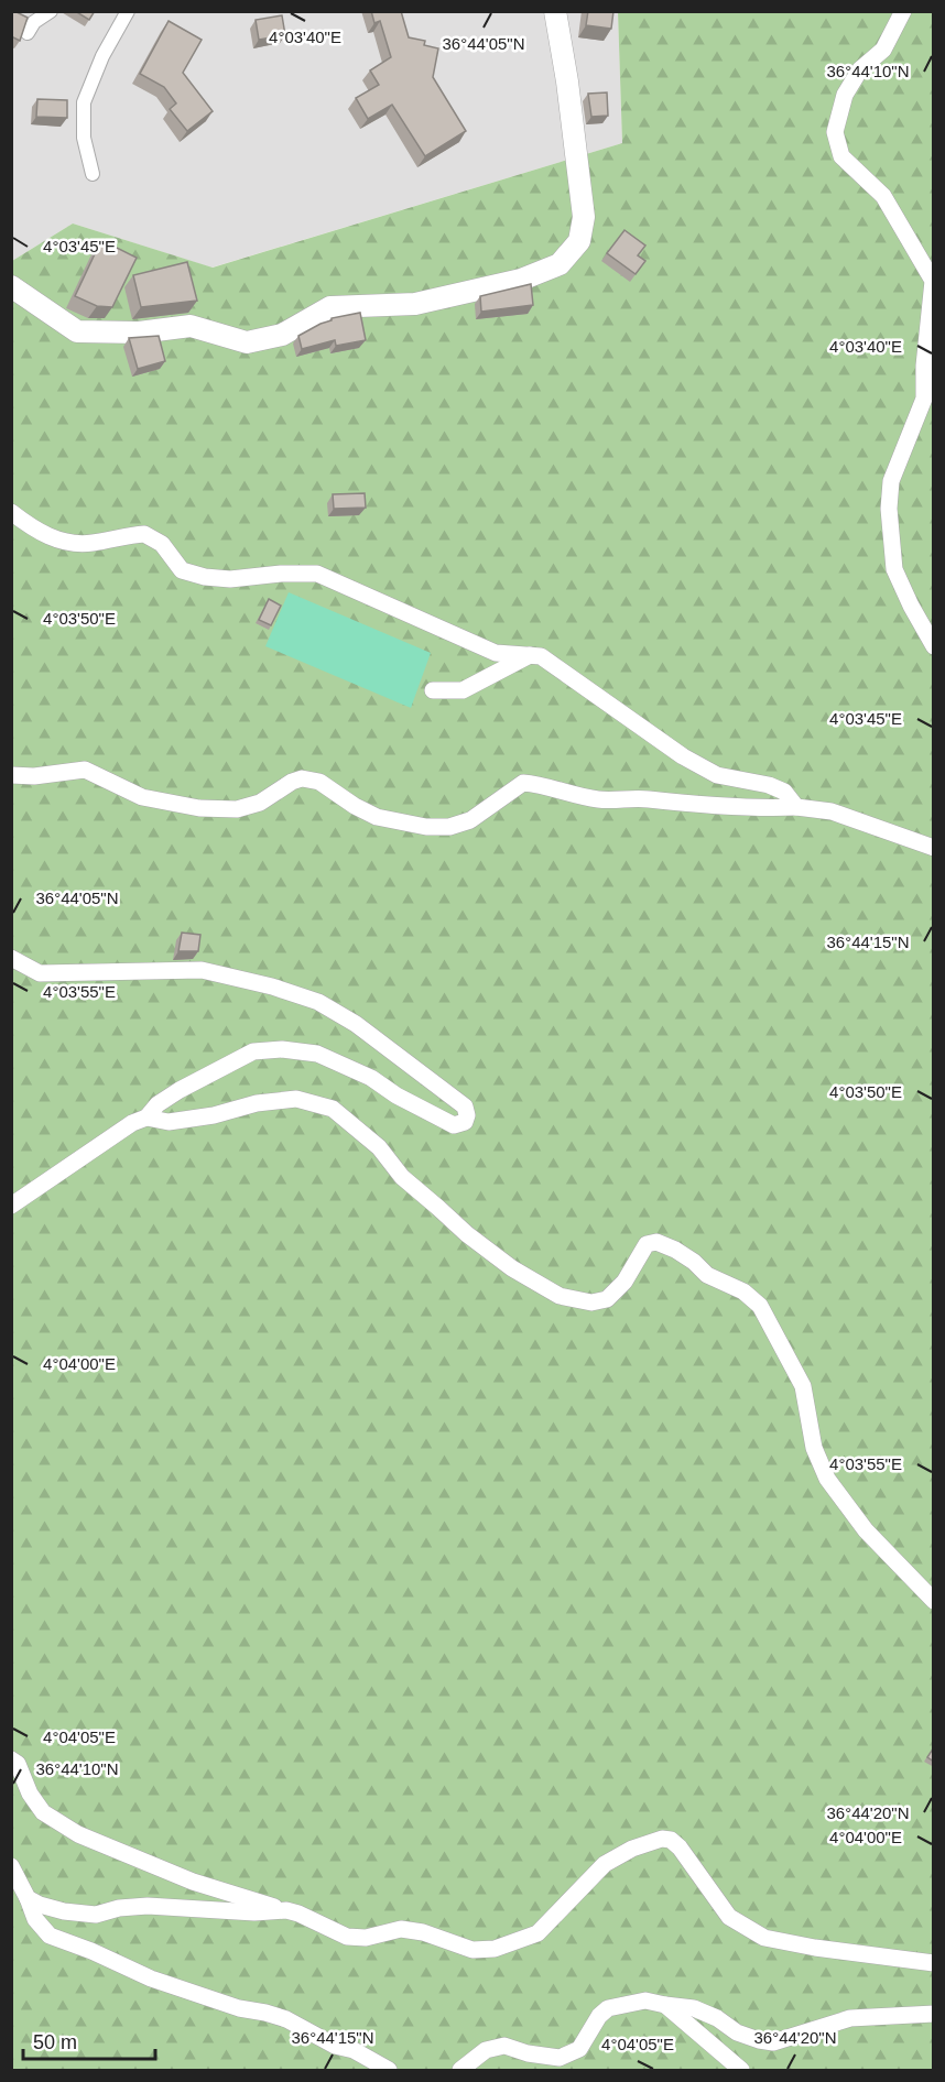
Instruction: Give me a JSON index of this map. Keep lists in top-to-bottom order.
{
  "scale_bar": "50 m",
  "coordinates": [
    "4°03'40\"E",
    "36°44'05\"N",
    "36°44'10\"N",
    "4°03'45\"E",
    "4°03'50\"E",
    "36°44'15\"N",
    "4°03'55\"E",
    "4°04'00\"E",
    "4°04'05\"E",
    "36°44'20\"N"
  ]
}
